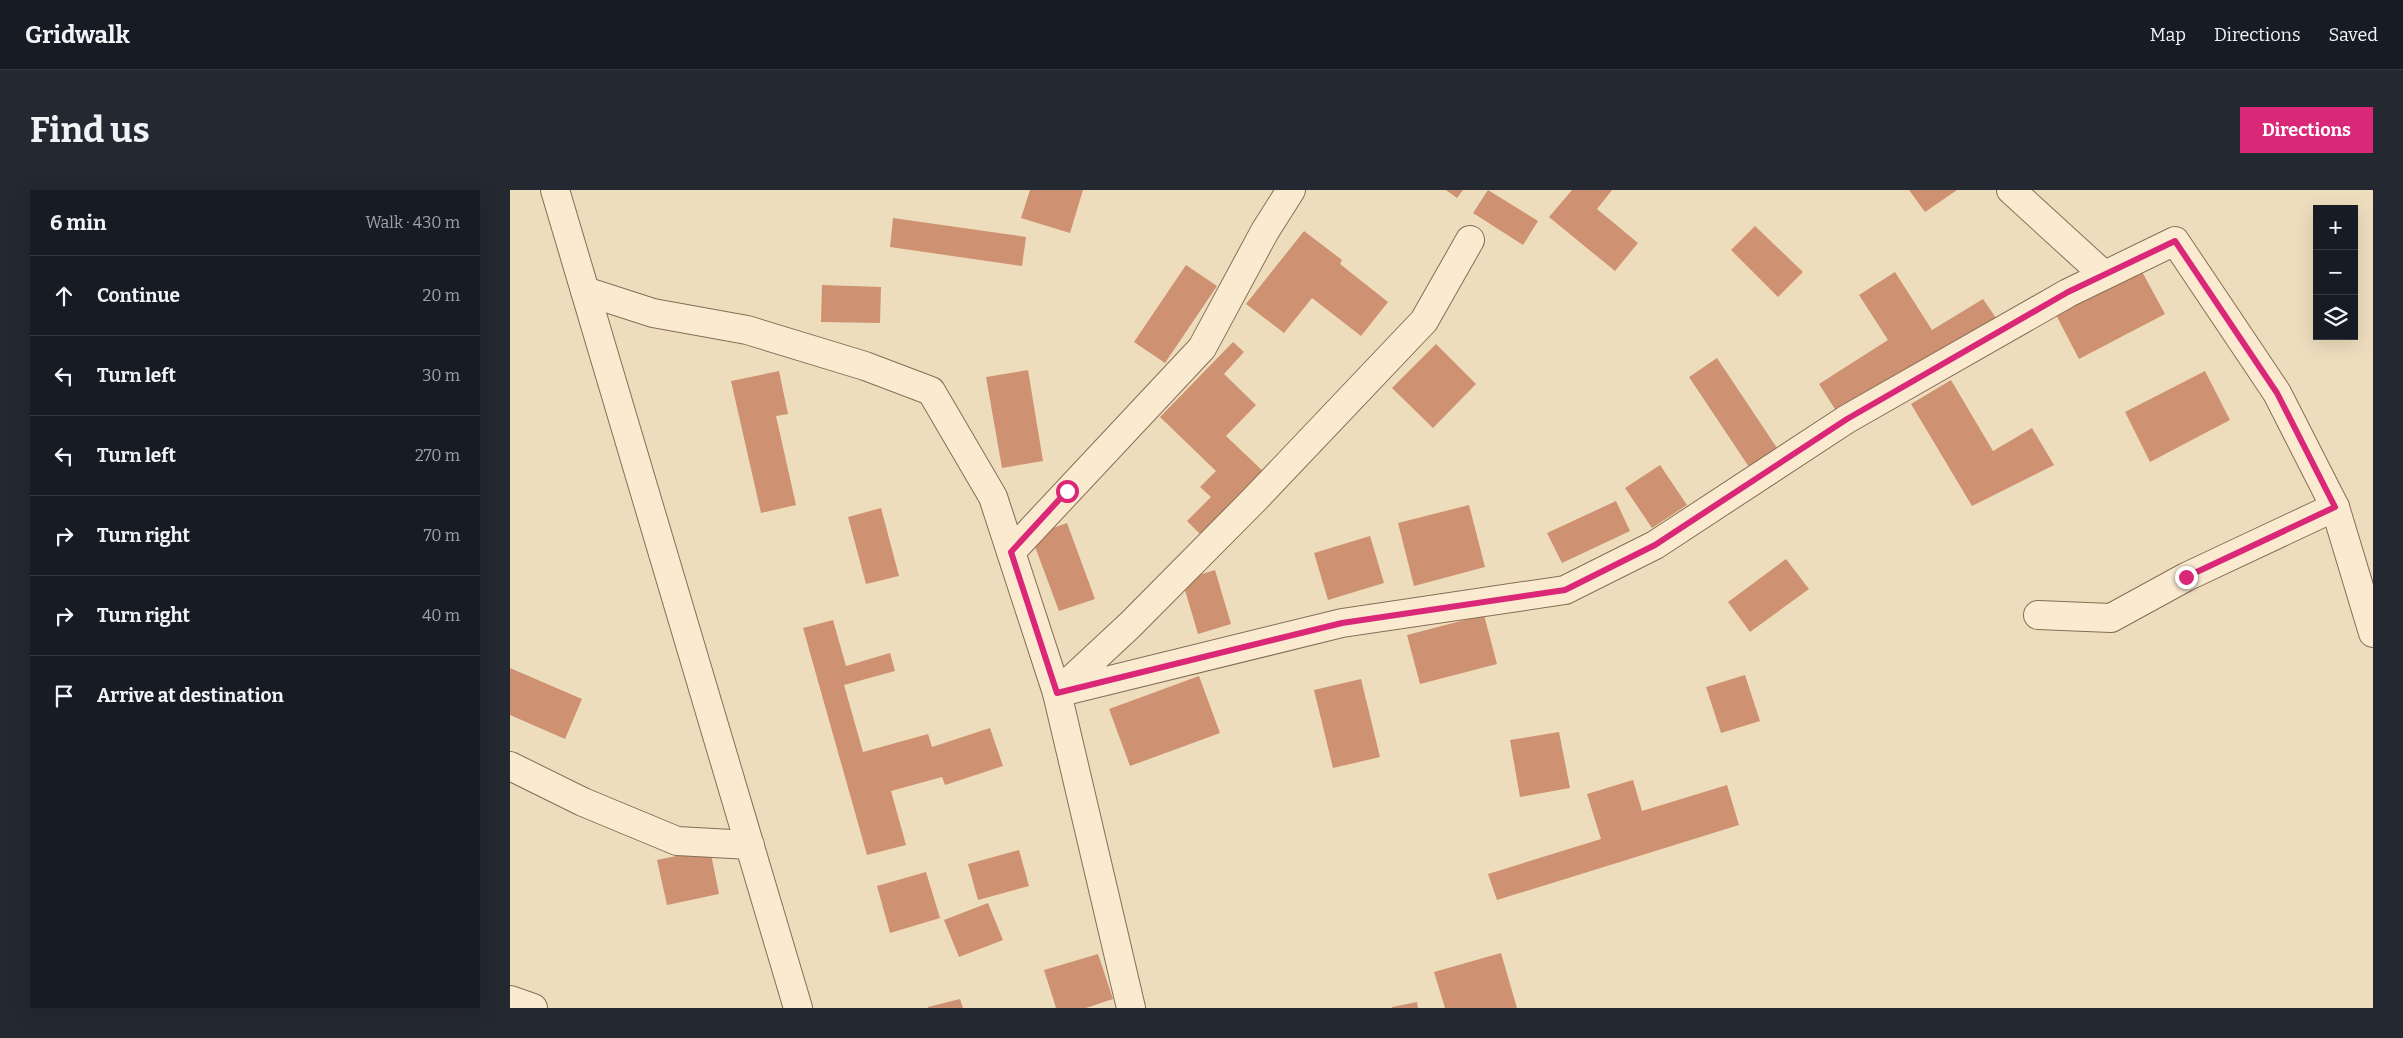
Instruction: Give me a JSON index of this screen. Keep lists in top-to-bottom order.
{
  "page": {
    "header": "Gridwalk",
    "nav": ["Map", "Directions", "Saved"],
    "buttons": "Directions",
    "title": "Find us",
    "heading": ["6 min", "Walk · 430 m"],
    "map_buttons": ["+", "−"],
    "list": [
      ["Continue", "20 m"],
      ["Turn left", "30 m"],
      ["Turn left", "270 m"],
      ["Turn right", "70 m"],
      ["Turn right", "40 m"],
      "Arrive at destination"
    ]
  }
}
